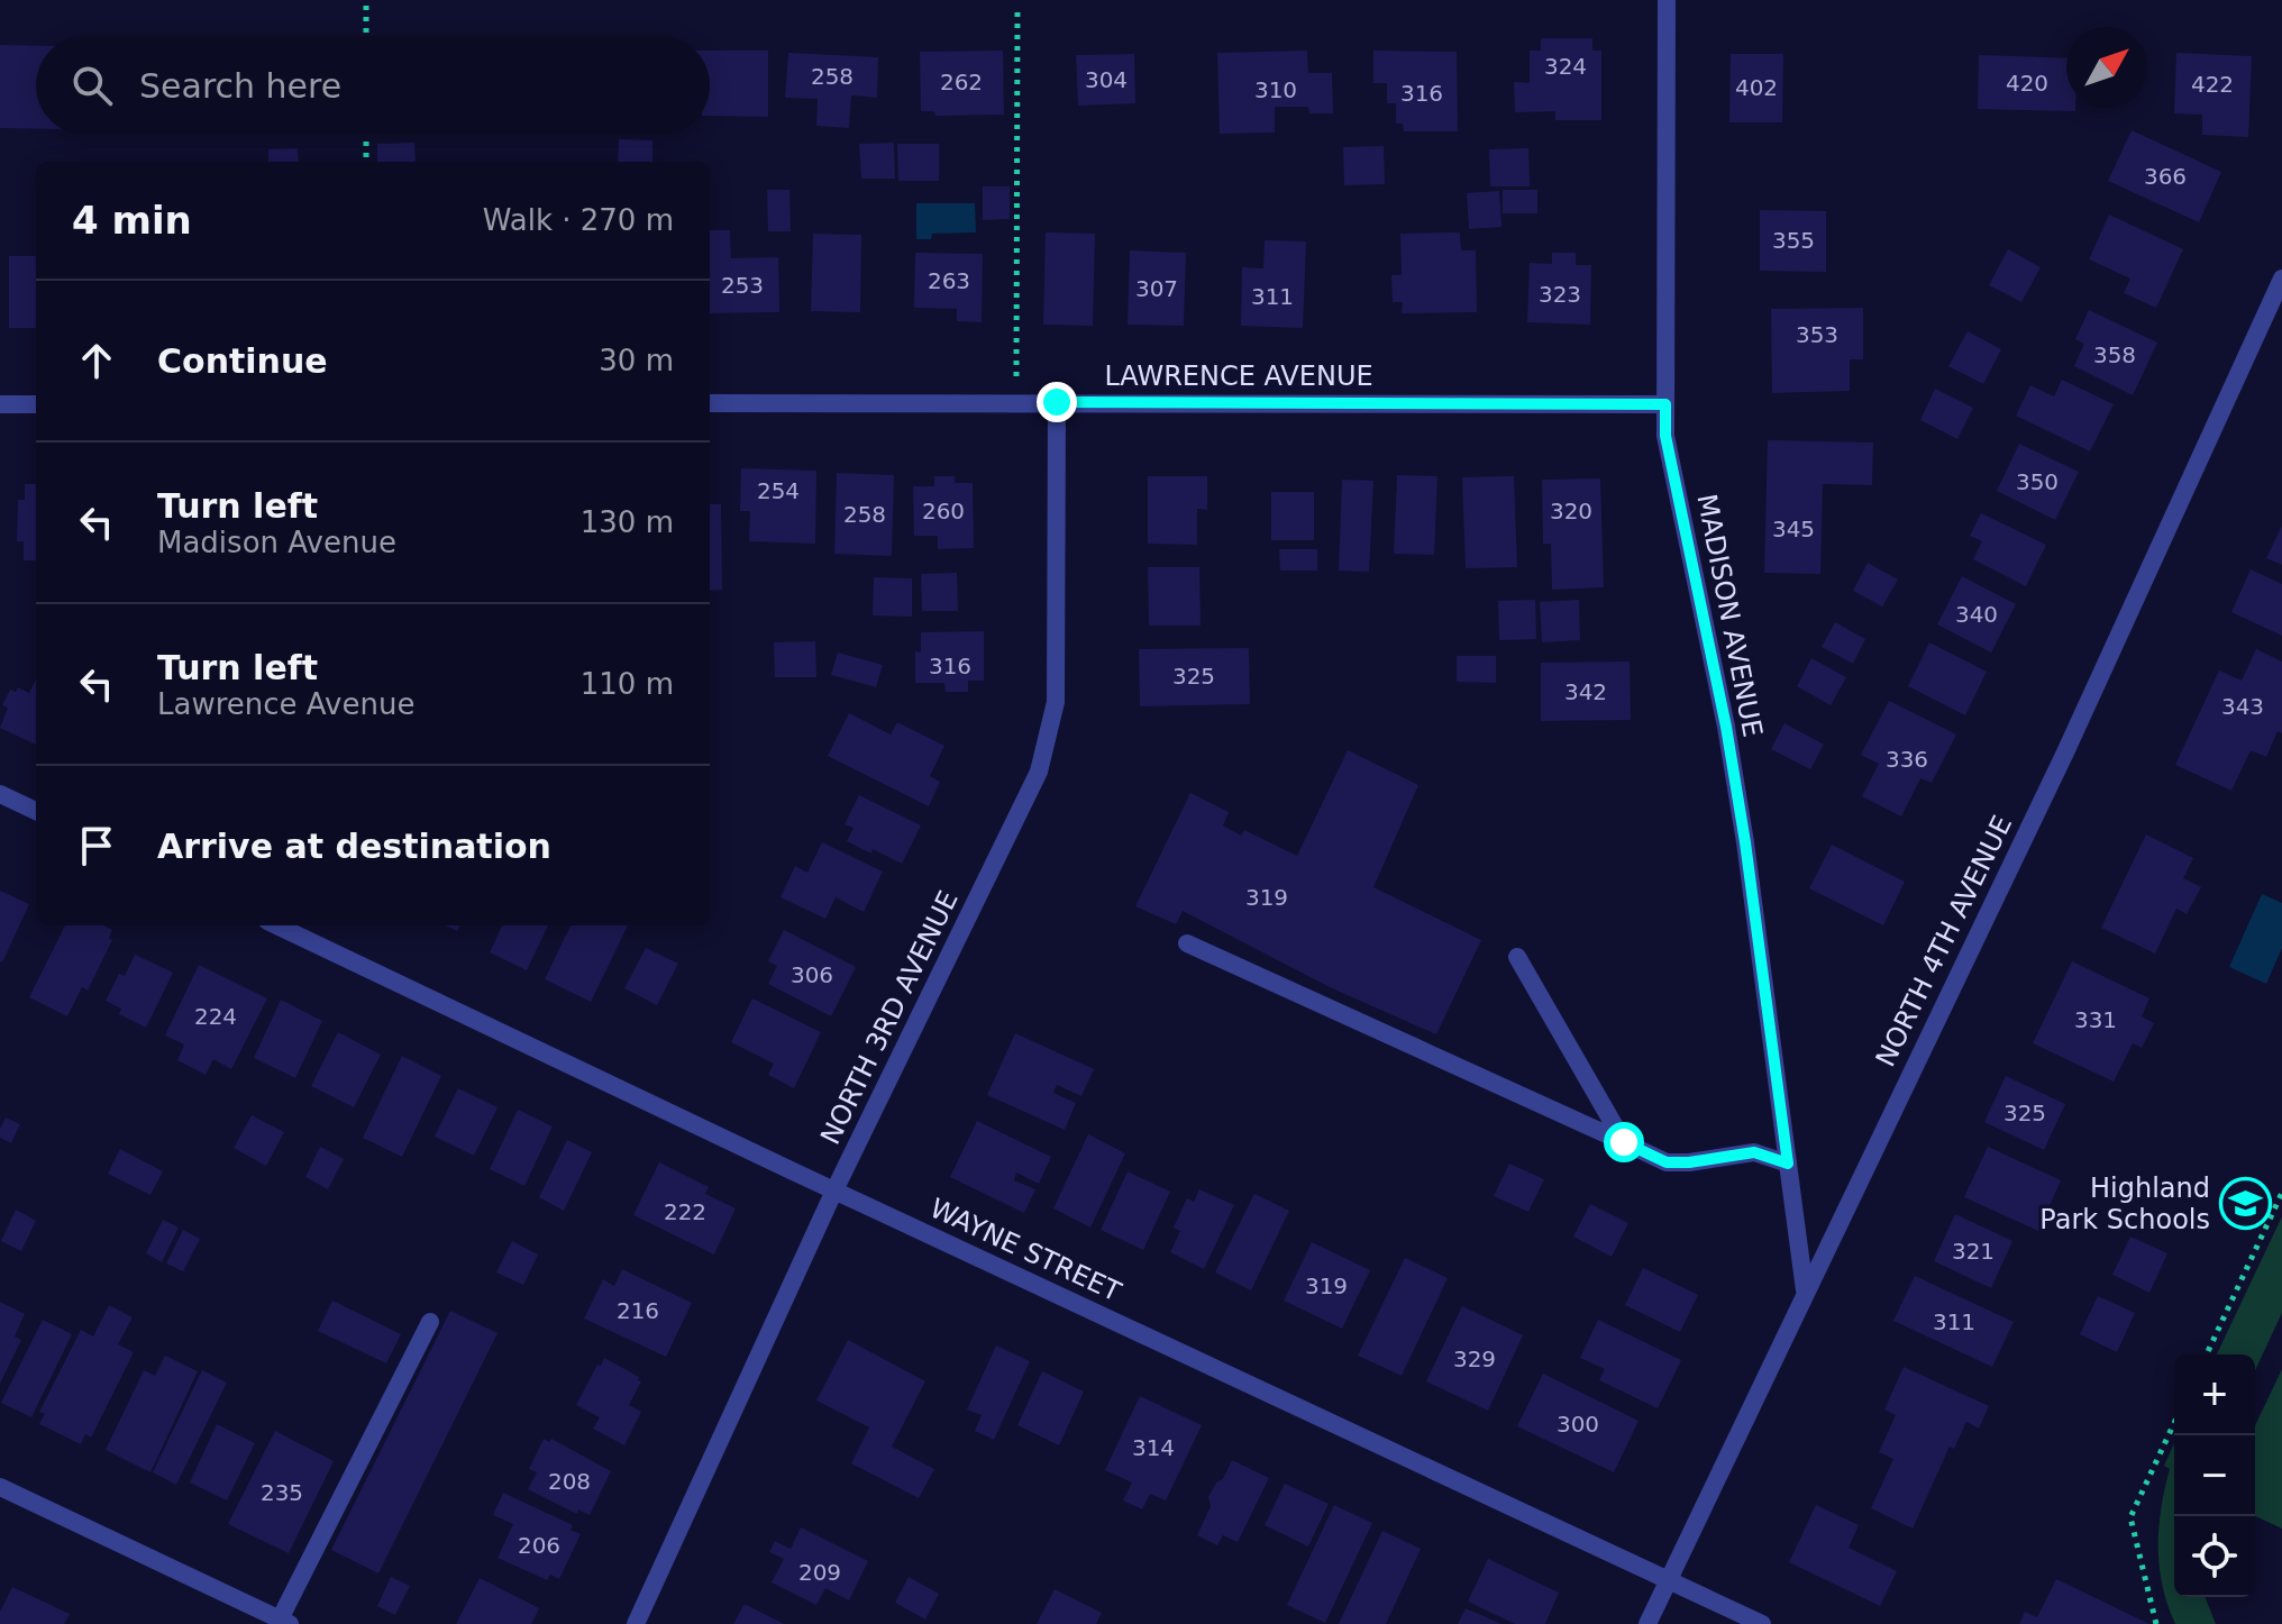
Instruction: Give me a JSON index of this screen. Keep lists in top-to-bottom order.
{
  "streets": {
    "street": [
      "LAWRENCE AVENUE",
      "MADISON AVENUE",
      "NORTH 4TH AVENUE",
      "NORTH 3RD AVENUE",
      "WAYNE STREET"
    ]
  },
  "crossings": [
    ["LAWRENCE AVENUE", "MADISON AVENUE"],
    ["LAWRENCE AVENUE", "NORTH 3RD AVENUE"],
    ["MADISON AVENUE", "NORTH 4TH AVENUE"],
    ["NORTH 4TH AVENUE", "WAYNE STREET"],
    ["NORTH 3RD AVENUE", "WAYNE STREET"]
  ],
  "places": {
    "school or university": ["Highland Park Schools"]
  },
  "house_numbers": [
    "324",
    "258",
    "304",
    "262",
    "420",
    "422",
    "402",
    "310",
    "316",
    "366",
    "355",
    "263",
    "253",
    "307",
    "323",
    "311",
    "353",
    "358",
    "350",
    "254",
    "260",
    "320",
    "258",
    "345",
    "340",
    "316",
    "325",
    "342",
    "343",
    "336",
    "319",
    "306",
    "224",
    "331",
    "325",
    "222",
    "321",
    "319",
    "216",
    "311",
    "329",
    "300",
    "314",
    "208",
    "235",
    "206",
    "209"
  ],
  "north": "top right",
  "page": {
    "search": "Search here",
    "heading": ["4 min", "Walk · 270 m"],
    "list": [
      ["Continue", "30 m"],
      ["Turn left", "Madison Avenue", "130 m"],
      ["Turn left", "Lawrence Avenue", "110 m"],
      "Arrive at destination"
    ],
    "map_buttons": ["+", "−"]
  }
}
